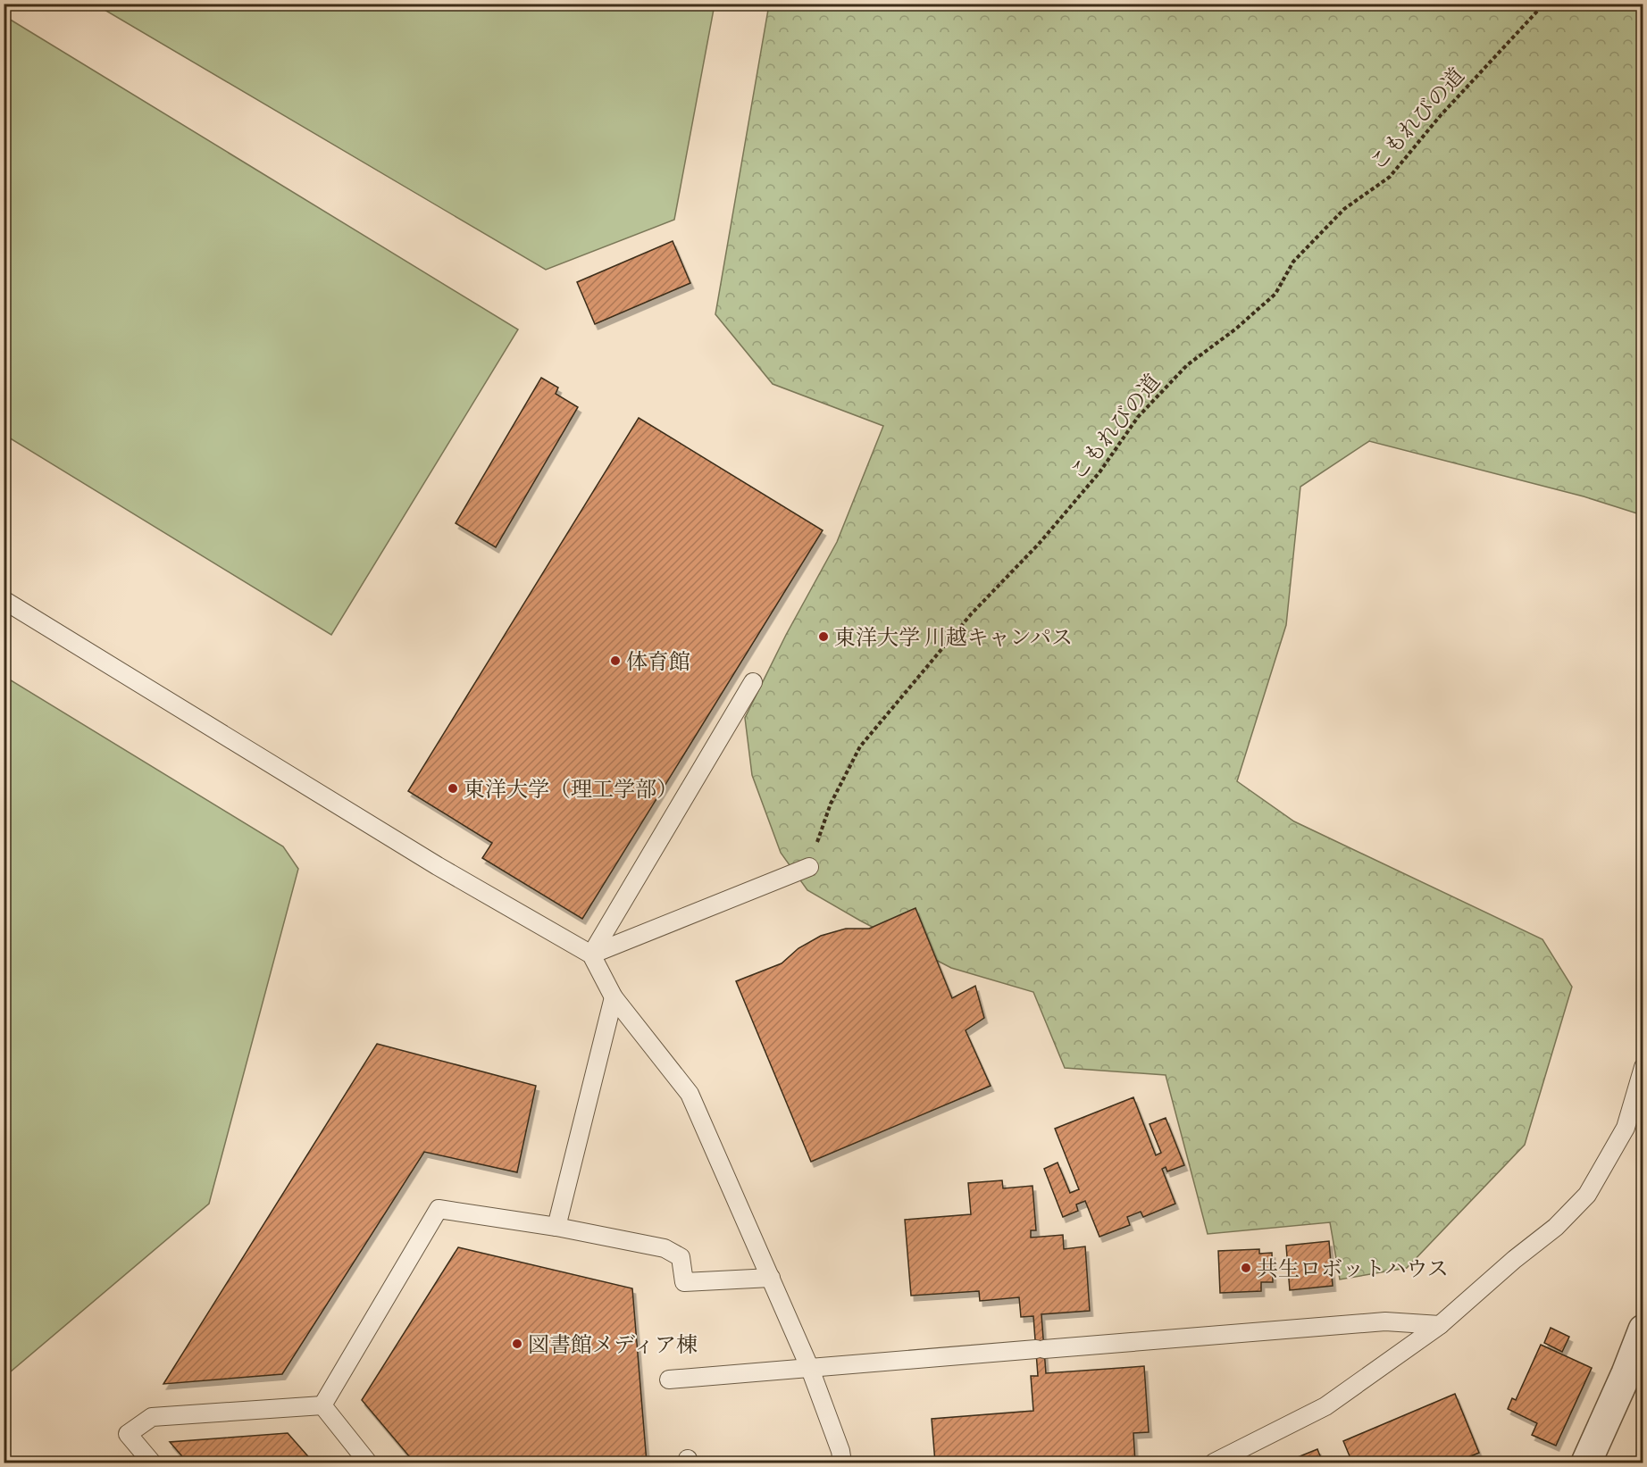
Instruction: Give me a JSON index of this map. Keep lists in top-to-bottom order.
{
  "streets": {
    "path": ["こもれびの道"]
  },
  "places": [
    "東洋大学 川越キャンパス",
    "体育館",
    "東洋大学（理工学部）",
    "共生ロボットハウス",
    "図書館メディア棟"
  ]
}
